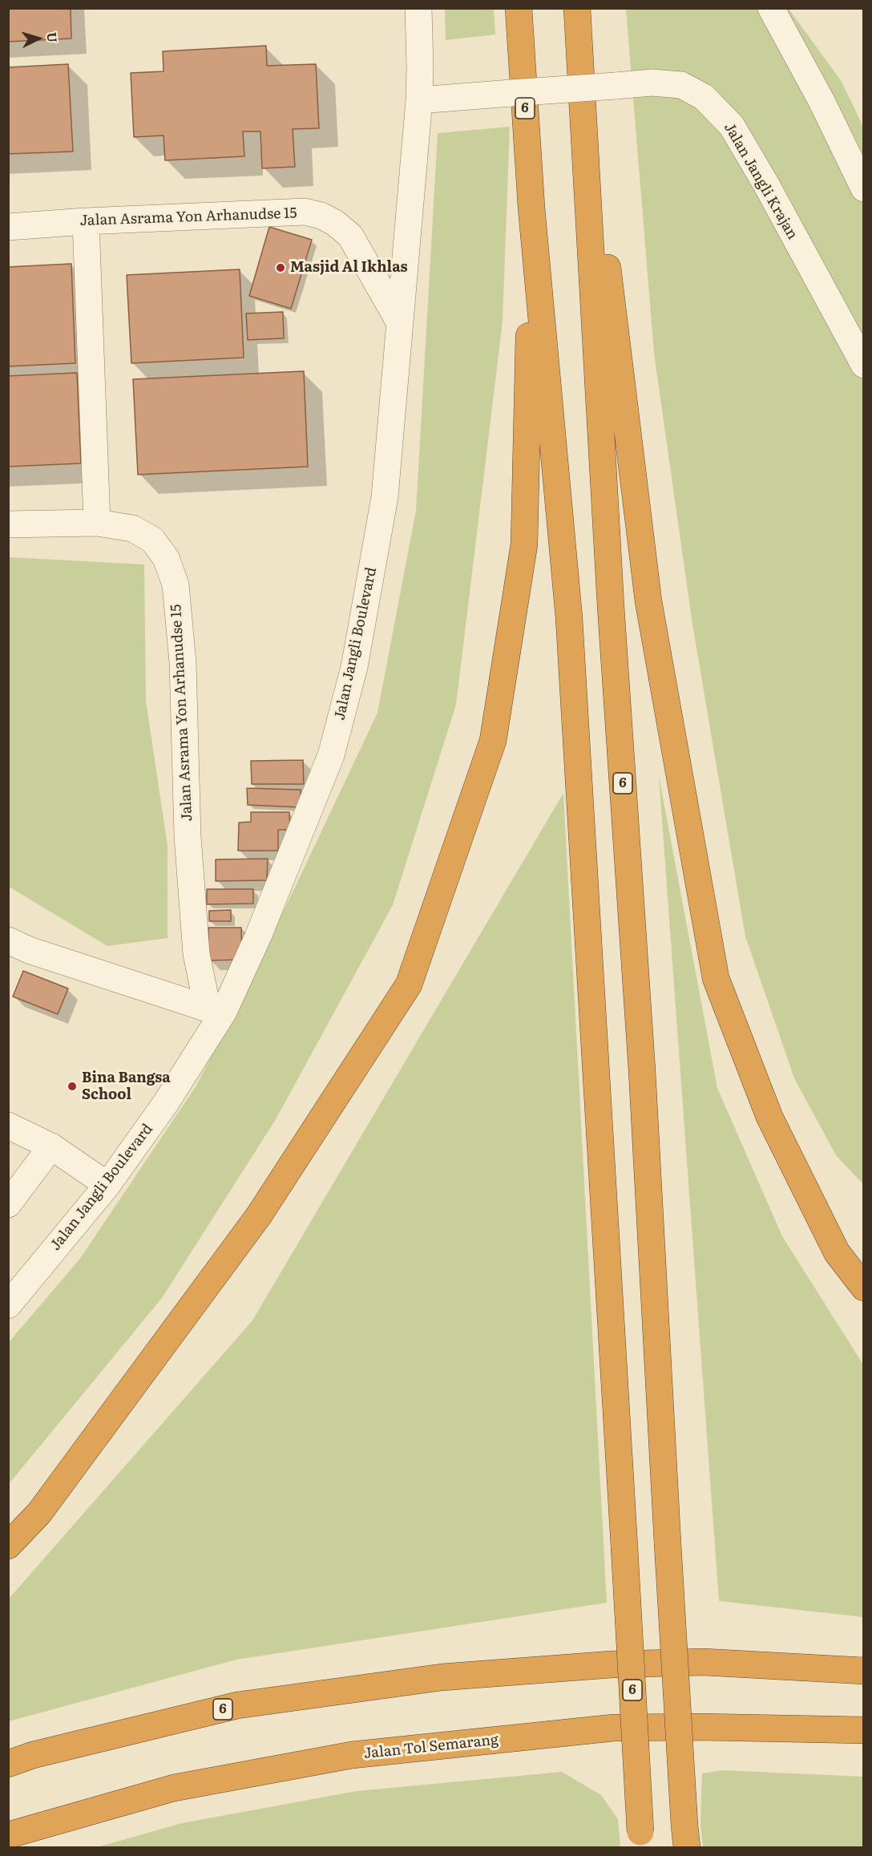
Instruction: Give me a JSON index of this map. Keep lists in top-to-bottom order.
{
  "streets": {
    "highway": ["6", "Jalan Tol Semarang"],
    "street": ["Jalan Jangli Krajan", "Jalan Asrama Yon Arhanudse 15", "Jalan Jangli Boulevard"]
  },
  "crossings": [
    ["Jalan Jangli Krajan", "Jalan Jangli Boulevard"],
    ["Jalan Asrama Yon Arhanudse 15", "Jalan Jangli Boulevard"]
  ],
  "places": ["Masjid Al Ikhlas", "Bina Bangsa School"],
  "north": "right"
}
